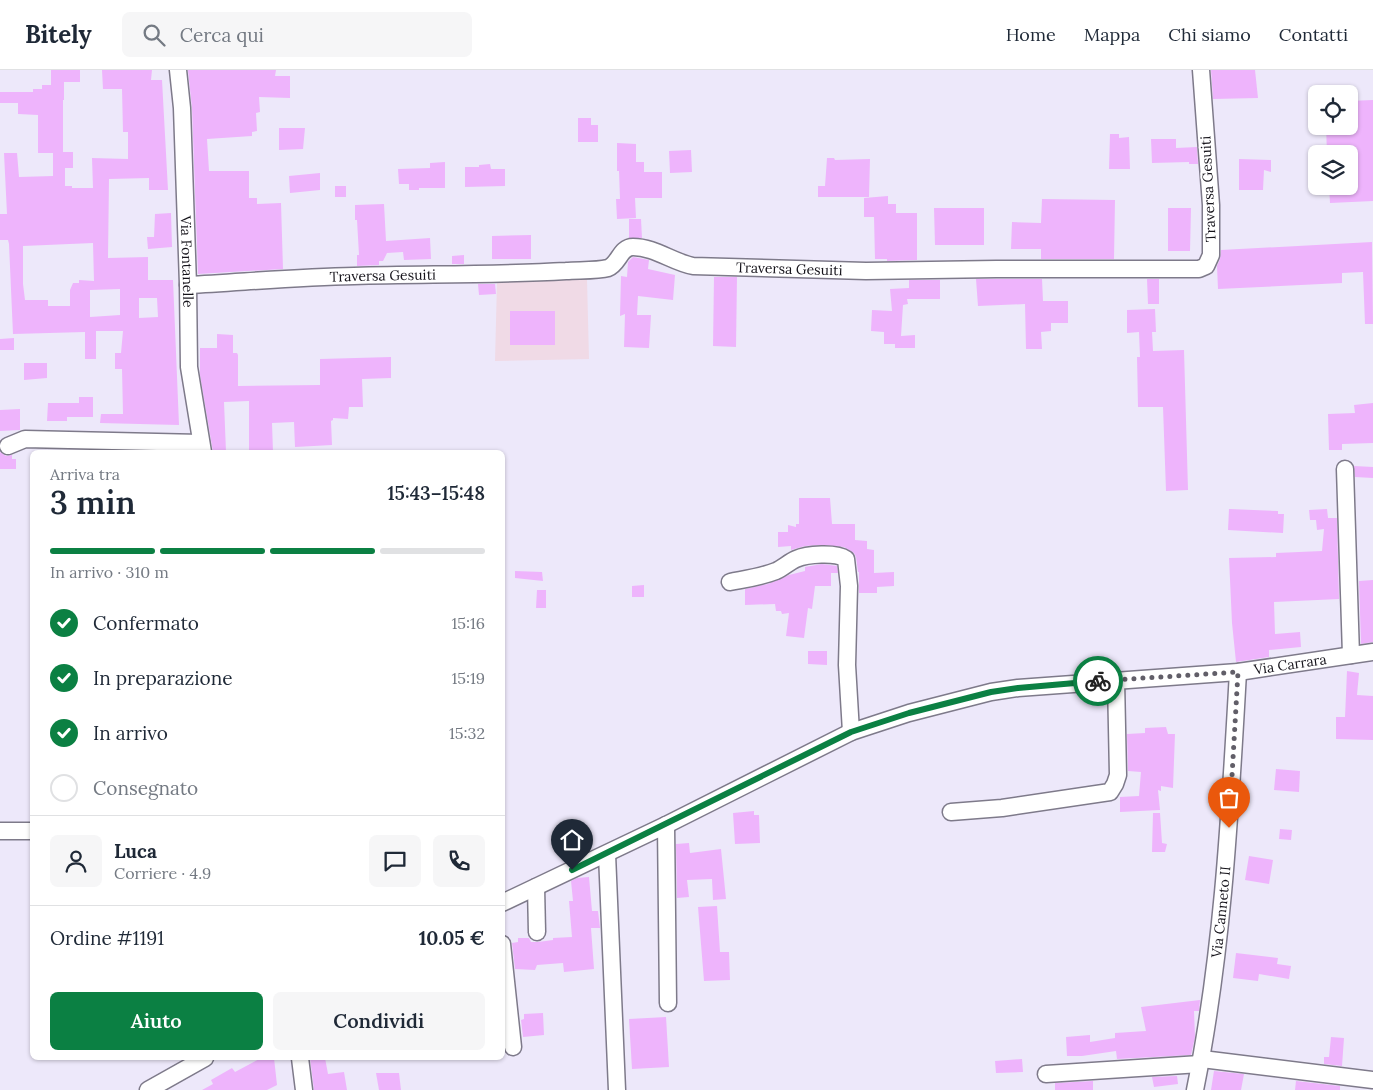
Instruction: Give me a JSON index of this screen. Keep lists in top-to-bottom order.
{
  "streets": {
    "street": [
      "Traversa Gesuiti",
      "Via Fontanelle",
      "Via Carrara",
      "Via Canneto II"
    ]
  },
  "crossings": [
    ["Traversa Gesuiti", "Via Fontanelle"],
    ["Via Carrara", "Via Canneto II"]
  ],
  "page": {
    "header": "Bitely",
    "search": "Cerca qui",
    "nav": [
      "Home",
      "Mappa",
      "Chi siamo",
      "Contatti"
    ],
    "heading": ["3 min", "Arriva tra", "15:43–15:48"],
    "panel": [
      "Luca",
      "Corriere · 4.9",
      "Ordine #1191",
      "10.05 €"
    ],
    "bar": "In arrivo · 310 m",
    "list": [
      ["Confermato", "15:16"],
      ["In preparazione", "15:19"],
      ["In arrivo", "15:32"],
      "Consegnato"
    ],
    "buttons": ["Aiuto", "Condividi"]
  }
}
